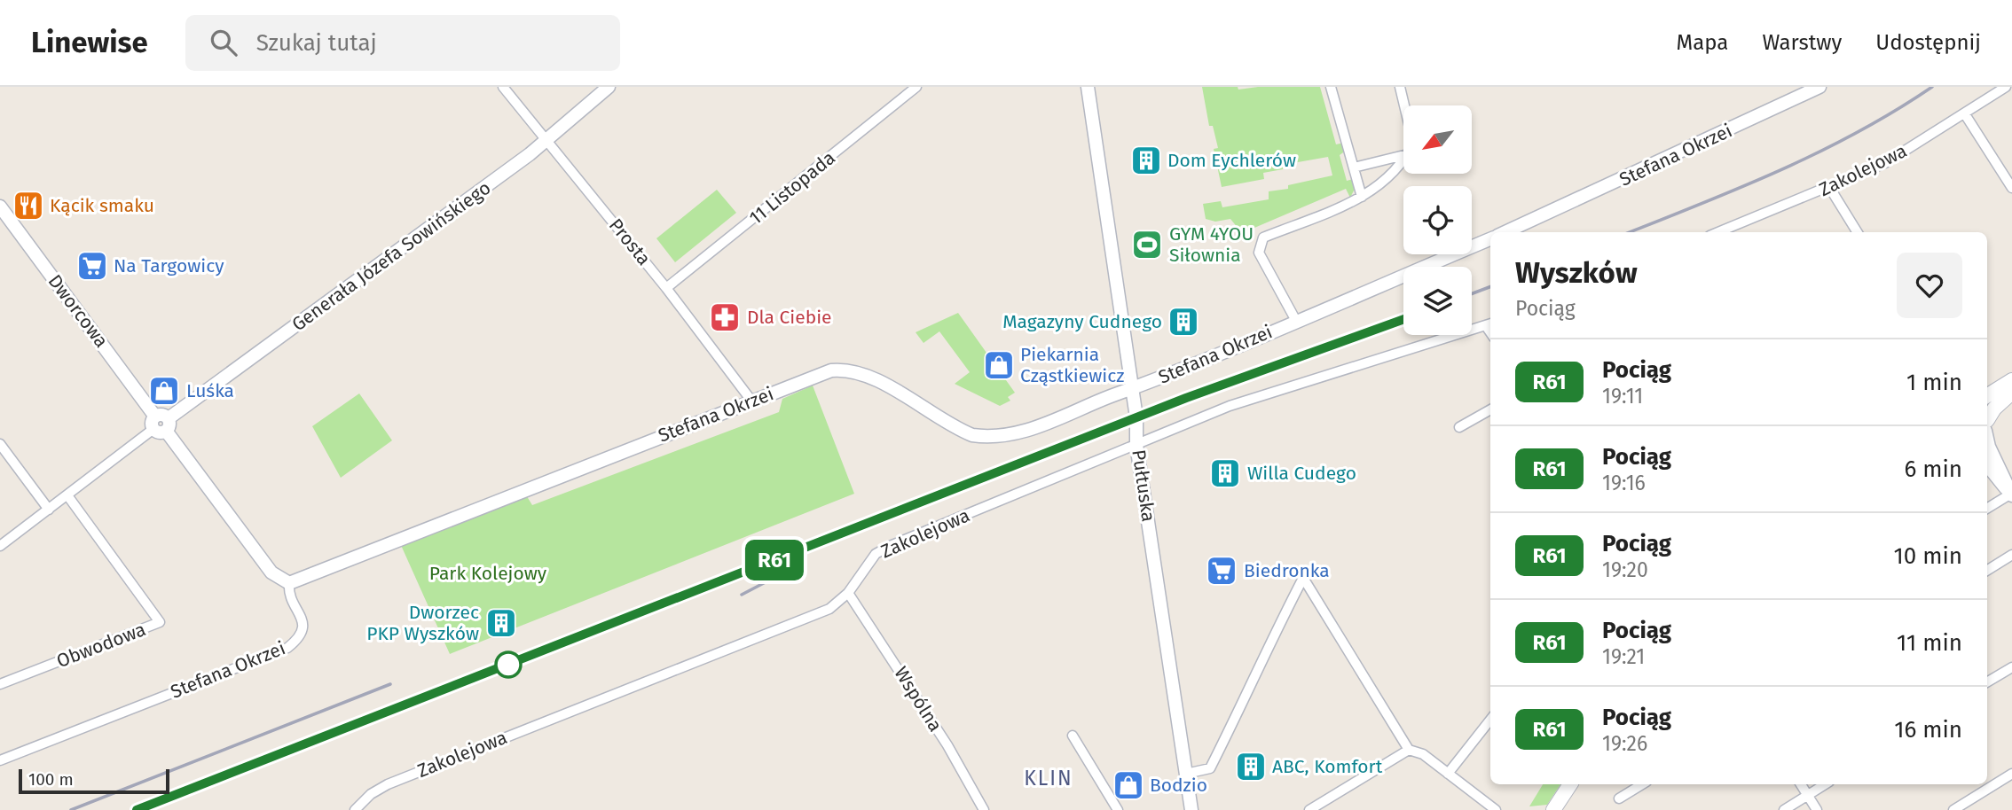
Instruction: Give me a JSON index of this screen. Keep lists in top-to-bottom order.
{
  "streets": {
    "street": [
      "Stefana Okrzei",
      "Zakolejowa",
      "11 Listopada",
      "Prosta",
      "Generała Józefa Sowińskiego",
      "Dworcowa",
      "Pułtuska",
      "Obwodowa",
      "Wspólna"
    ]
  },
  "crossings": [
    ["Stefana Okrzei", "Prosta"],
    ["Stefana Okrzei", "Dworcowa"],
    ["Stefana Okrzei", "Pułtuska"],
    ["Zakolejowa", "Pułtuska"],
    ["Zakolejowa", "Wspólna"],
    ["11 Listopada", "Prosta"],
    ["Prosta", "Generała Józefa Sowińskiego"],
    ["Generała Józefa Sowińskiego", "Dworcowa"],
    ["Generała Józefa Sowińskiego", "Obwodowa"]
  ],
  "districts": ["KLIN"],
  "parks": ["Park Kolejowy"],
  "places": {
    "building": [
      "Dom Eychlerów",
      "Magazyny Cudnego",
      "Willa Cudego",
      "Dworzec PKP Wyszków",
      "ABC, Komfort"
    ],
    "restaurant": ["Kącik smaku"],
    "sports": ["GYM 4YOU Siłownia"],
    "supermarket": ["Na Targowicy", "Biedronka"],
    "pharmacy": ["Dla Ciebie"],
    "shop": ["Piekarnia Cząstkiewicz", "Luśka", "Bodzio"]
  },
  "scale_bar": "100 m",
  "north": "bottom left",
  "page": {
    "header": "Linewise",
    "search": "Szukaj tutaj",
    "nav": ["Mapa", "Warstwy", "Udostępnij"],
    "on_map": "R61",
    "heading": ["Wyszków", "Pociąg"],
    "list": [
      {
        "mark": "R61",
        "name": "Pociąg",
        "note": "19:11",
        "value": "1 min"
      },
      {
        "mark": "R61",
        "name": "Pociąg",
        "note": "19:16",
        "value": "6 min"
      },
      {
        "mark": "R61",
        "name": "Pociąg",
        "note": "19:20",
        "value": "10 min"
      },
      {
        "mark": "R61",
        "name": "Pociąg",
        "note": "19:21",
        "value": "11 min"
      },
      {
        "mark": "R61",
        "name": "Pociąg",
        "note": "19:26",
        "value": "16 min"
      }
    ],
    "scale": "100 m"
  }
}
